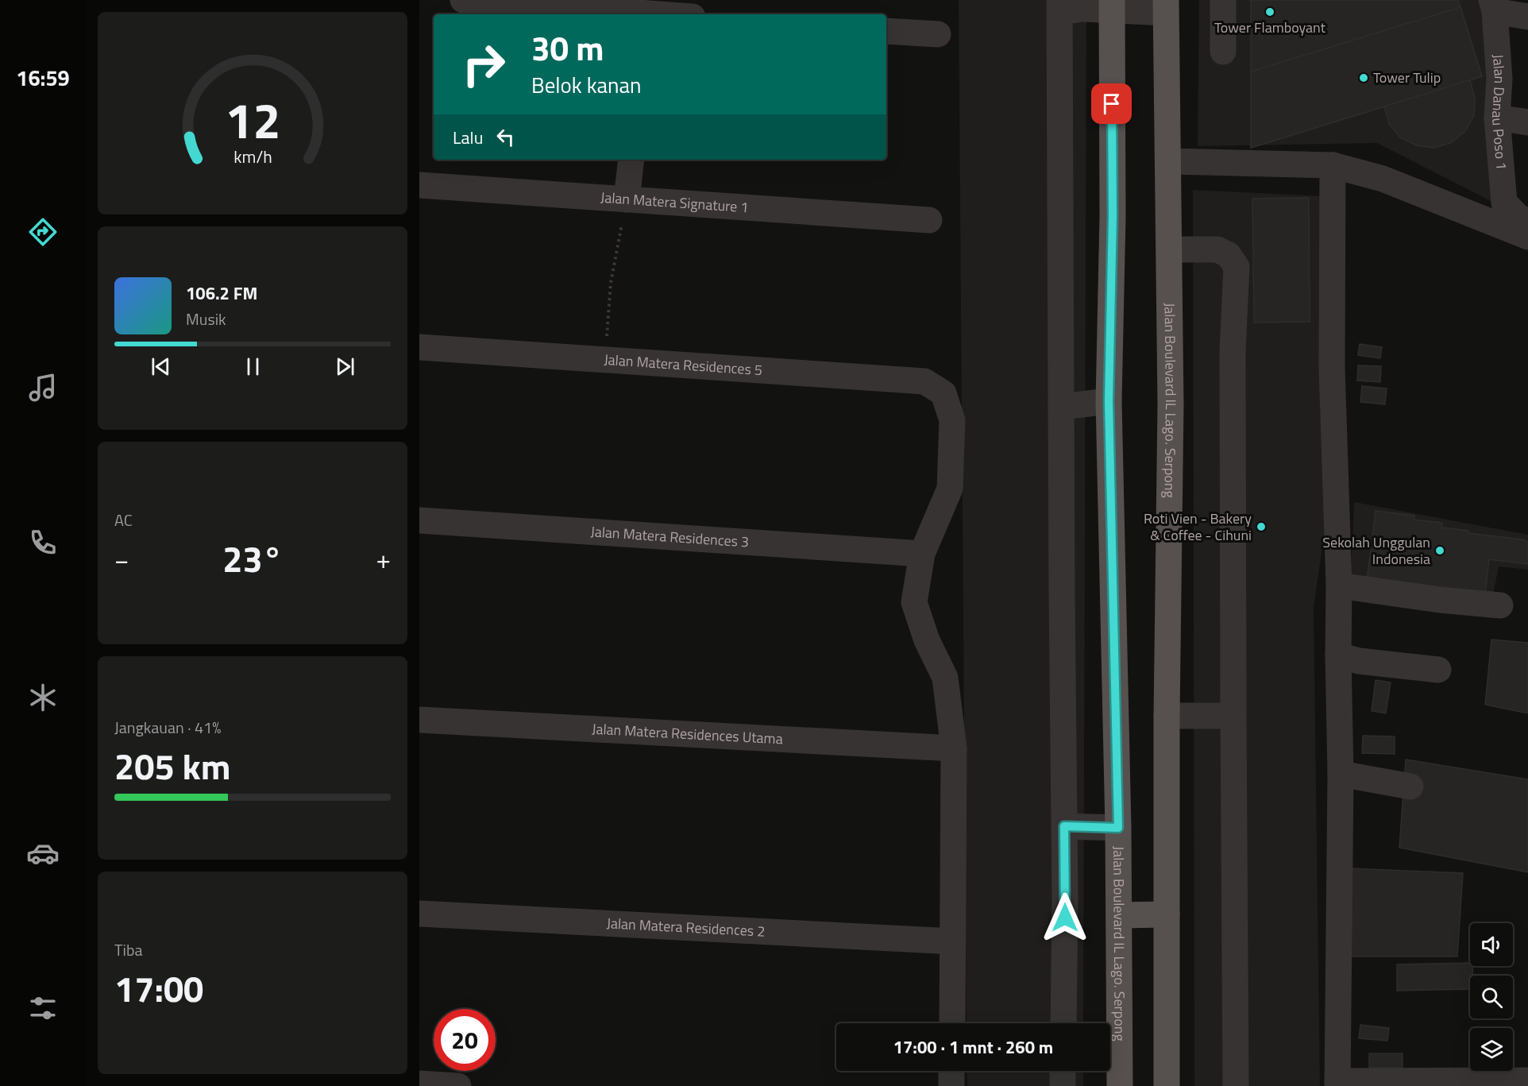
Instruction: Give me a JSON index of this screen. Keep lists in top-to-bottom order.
{
  "streets": {
    "main road": ["Jalan Boulevard IL Lago. Serpong"],
    "street": [
      "Jalan Danau Poso 1",
      "Jalan Matera Signature 1",
      "Jalan Matera Residences 5",
      "Jalan Matera Residences 3",
      "Jalan Matera Residences Utama",
      "Jalan Matera Residences 2"
    ]
  },
  "crossings": [
    ["Jalan Matera Residences 5", "Jalan Matera Residences 3"]
  ],
  "places": [
    "Tower Flamboyant",
    "Tower Tulip",
    "Roti Vien - Bakery & Coffee - Cihuni",
    "Sekolah Unggulan Indonesia"
  ],
  "page": {
    "tabs": "16:59",
    "turn": ["30 m", "Belok kanan"],
    "then": "Lalu",
    "song": ["106.2 FM", "Musik"],
    "tile": [
      "AC",
      ["Jangkauan · 41%", "205 km"],
      ["Tiba", "17:00"]
    ],
    "heat": ["−", "23°", "+"],
    "limit": "20",
    "trip": "17:00 · 1 mnt · 260 m",
    "gauge": ["12", "km/h"]
  }
}
